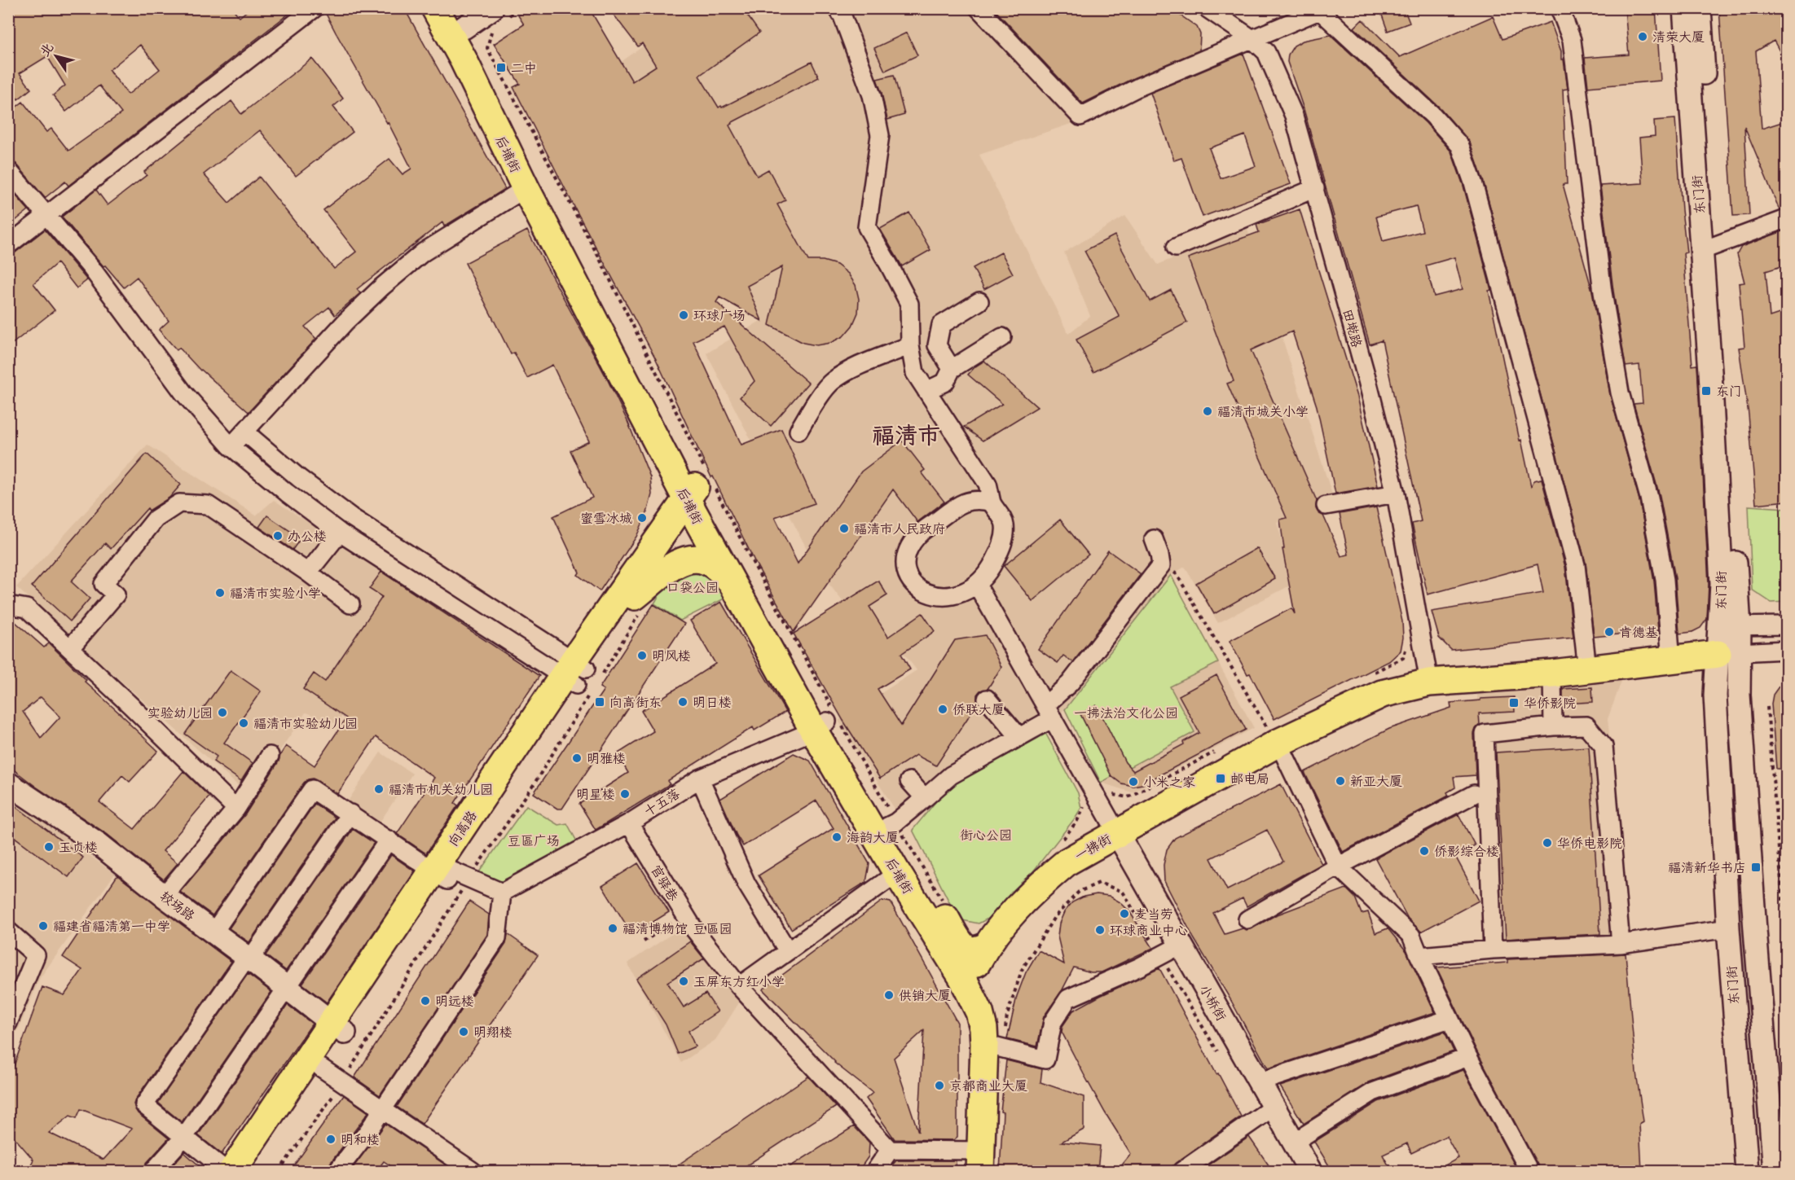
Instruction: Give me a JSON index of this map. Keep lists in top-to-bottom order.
{
  "streets": {
    "main road": ["后埔街", "向高路", "一拂街"],
    "street": [
      "东门街",
      "田墘路",
      "十五落",
      "官驿巷",
      "较场路",
      "小桥街"
    ]
  },
  "crossings": [
    ["后埔街", "十五落"],
    ["后埔街", "向高路"],
    ["后埔街", "一拂街"],
    ["十五落", "官驿巷"],
    ["向高路", "较场路"],
    ["一拂街", "小桥街"]
  ],
  "districts": ["福清市"],
  "parks": [
    "口袋公园",
    "一拂法治文化公园",
    "街心公园",
    "豆區广场"
  ],
  "places": {
    "other": [
      "清荣大厦",
      "环球广场",
      "福清市城关小学",
      "蜜雪冰城",
      "福清市人民政府",
      "办公楼",
      "福清市实验小学",
      "肯德基",
      "明风楼",
      "明日楼",
      "侨联大厦",
      "实验幼儿园",
      "福清市实验幼儿园",
      "明雅楼",
      "新亚大厦",
      "小米之家",
      "福清市机关幼儿园",
      "明星楼",
      "海韵大厦",
      "华侨电影院",
      "玉贞楼",
      "侨影综合楼",
      "麦当劳",
      "福建省福清第一中学",
      "福清博物馆 豆區园",
      "环球商业中心",
      "玉屏东方红小学",
      "供销大厦",
      "明远楼",
      "明翔楼",
      "京都商业大厦",
      "明和楼"
    ],
    "transit": [
      "二中",
      "东门",
      "向高街东",
      "华侨影院",
      "邮电局",
      "福清新华书店"
    ]
  },
  "north": "top left"
}
